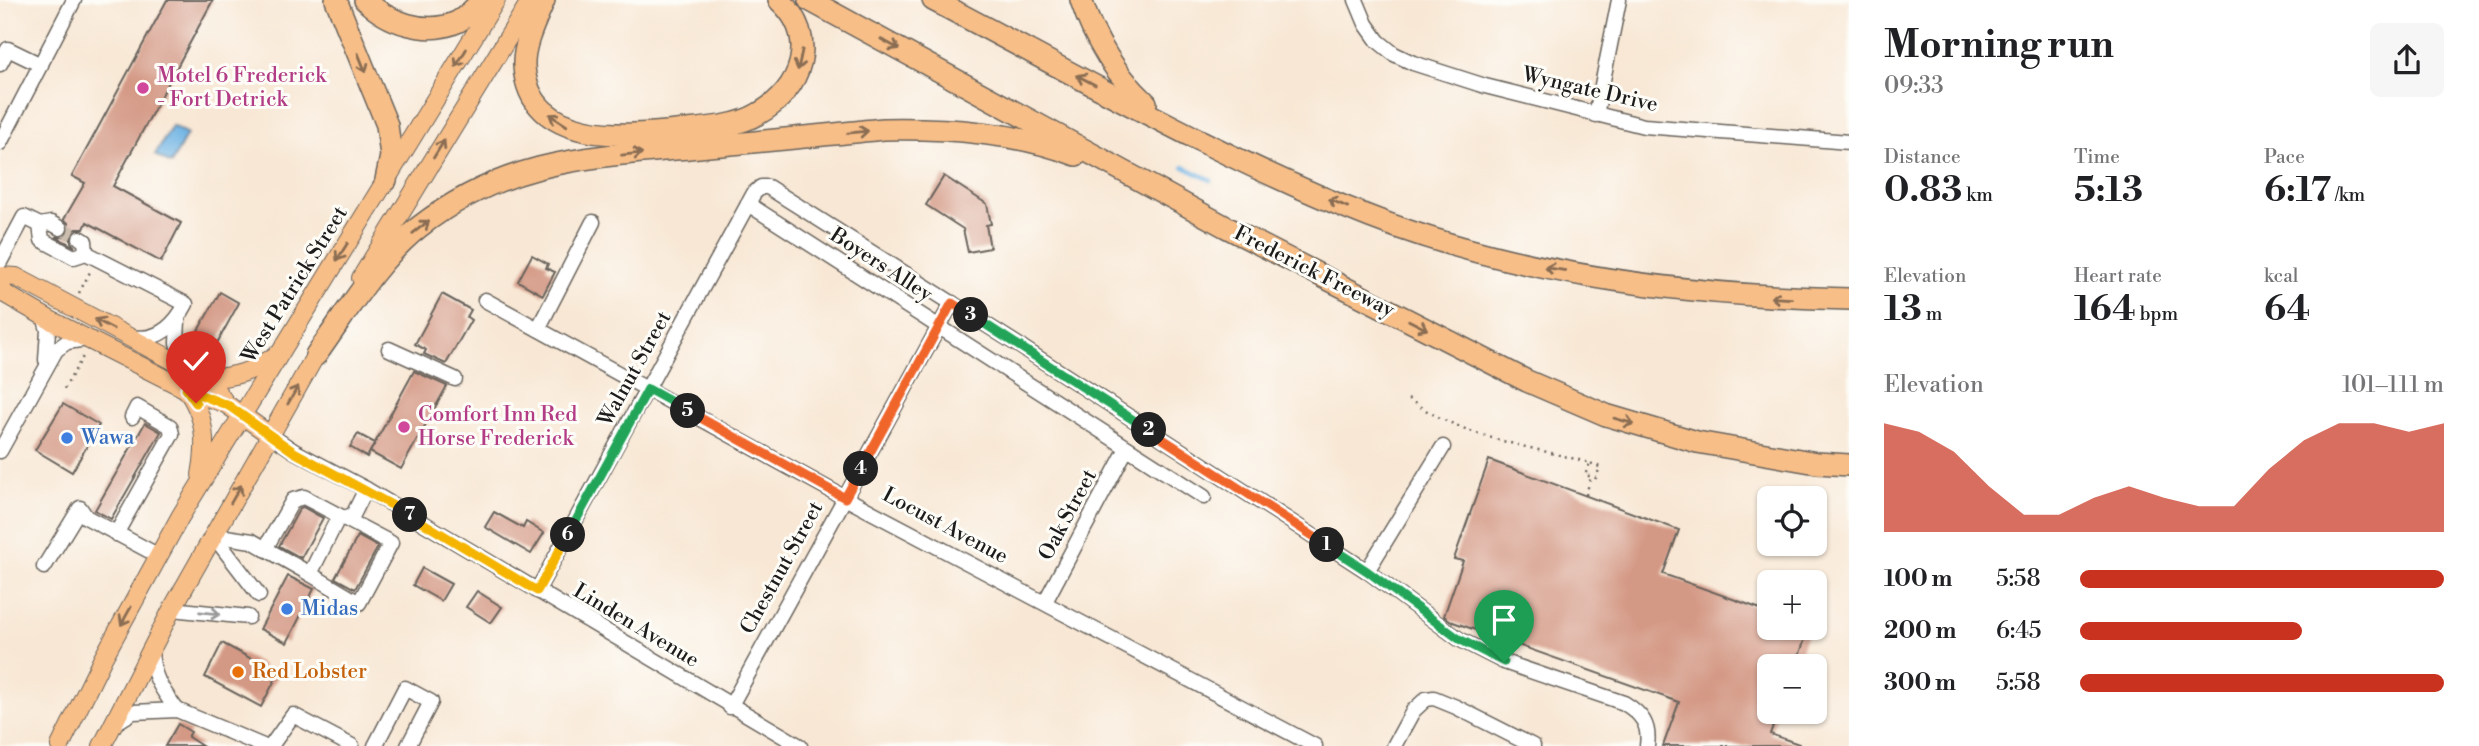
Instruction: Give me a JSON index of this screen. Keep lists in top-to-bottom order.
{
  "streets": {
    "highway": ["Frederick Freeway"],
    "main road": ["West Patrick Street"],
    "street": [
      "Wyngate Drive",
      "Boyers Alley",
      "Walnut Street",
      "Oak Street",
      "Locust Avenue",
      "Chestnut Street",
      "Linden Avenue"
    ]
  },
  "crossings": [
    ["Boyers Alley", "Walnut Street"],
    ["Boyers Alley", "Oak Street"],
    ["Boyers Alley", "Chestnut Street"],
    ["Walnut Street", "Locust Avenue"],
    ["Walnut Street", "Linden Avenue"],
    ["Oak Street", "Locust Avenue"],
    ["Locust Avenue", "Chestnut Street"],
    ["Chestnut Street", "Linden Avenue"]
  ],
  "places": [
    "Motel 6 Frederick - Fort Detrick",
    "Comfort Inn Red Horse Frederick",
    "Wawa",
    "Midas",
    "Red Lobster"
  ],
  "page": {
    "heading": ["Morning run", "09:33"],
    "stats": [
      ["Distance", "0.83 km"],
      ["Time", "5:13"],
      ["Pace", "6:17 /km"],
      ["Elevation", "13 m"],
      ["Heart rate", "164 bpm"],
      ["kcal", "64"]
    ],
    "pins": [
      "3",
      "5",
      "2",
      "4",
      "7",
      "6",
      "1"
    ],
    "chart": ["Elevation", "101–111 m"],
    "map_buttons": ["+", "−"],
    "list": [
      {
        "name": "100 m",
        "note": "5:58"
      },
      {
        "name": "200 m",
        "note": "6:45"
      },
      {
        "name": "300 m",
        "note": "5:58"
      }
    ]
  }
}
